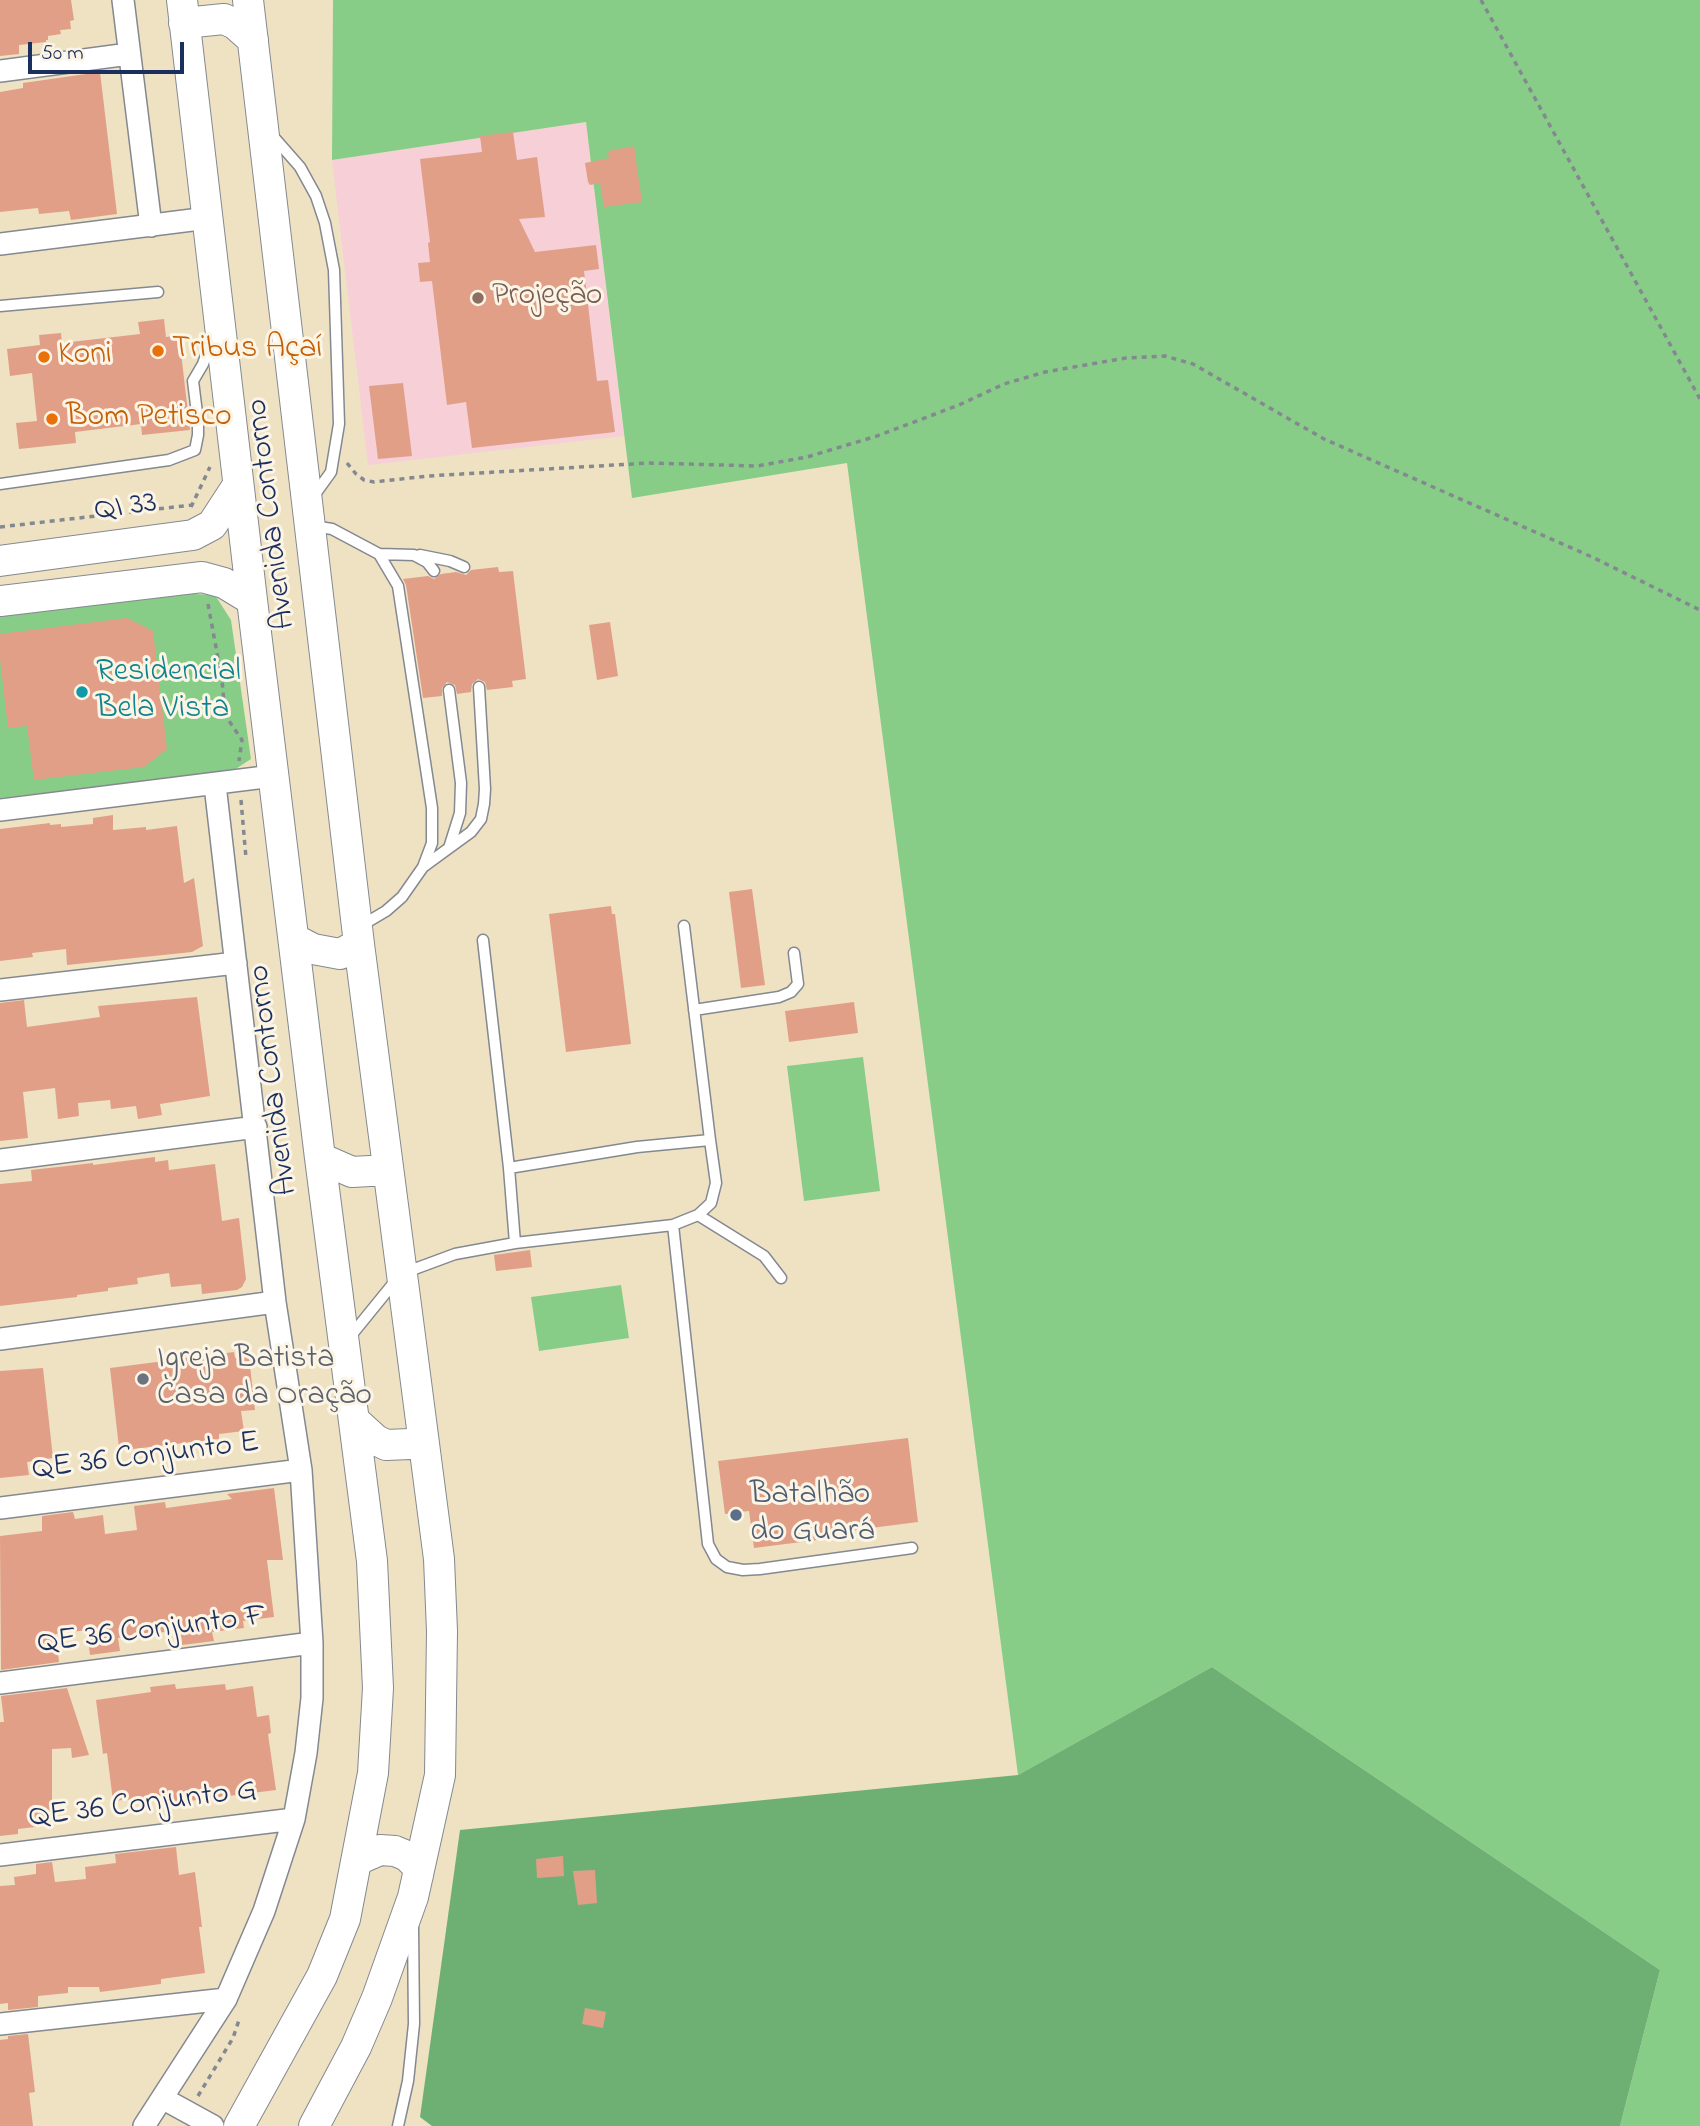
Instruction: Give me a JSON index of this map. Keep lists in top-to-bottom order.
{
  "streets": {
    "main road": ["QI 33", "Avenida Contorno"],
    "street": ["QE 36 Conjunto E", "QE 36 Conjunto F", "QE 36 Conjunto G"]
  },
  "crossings": [
    ["QI 33", "Avenida Contorno"]
  ],
  "places": [
    "Projeção",
    "Tribus Açaí",
    "Koni",
    "Bom Petisco",
    "Residencial Bela Vista",
    "Igreja Batista Casa da Oração",
    "Batalhão do Guará"
  ],
  "scale_bar": "50 m"
}
